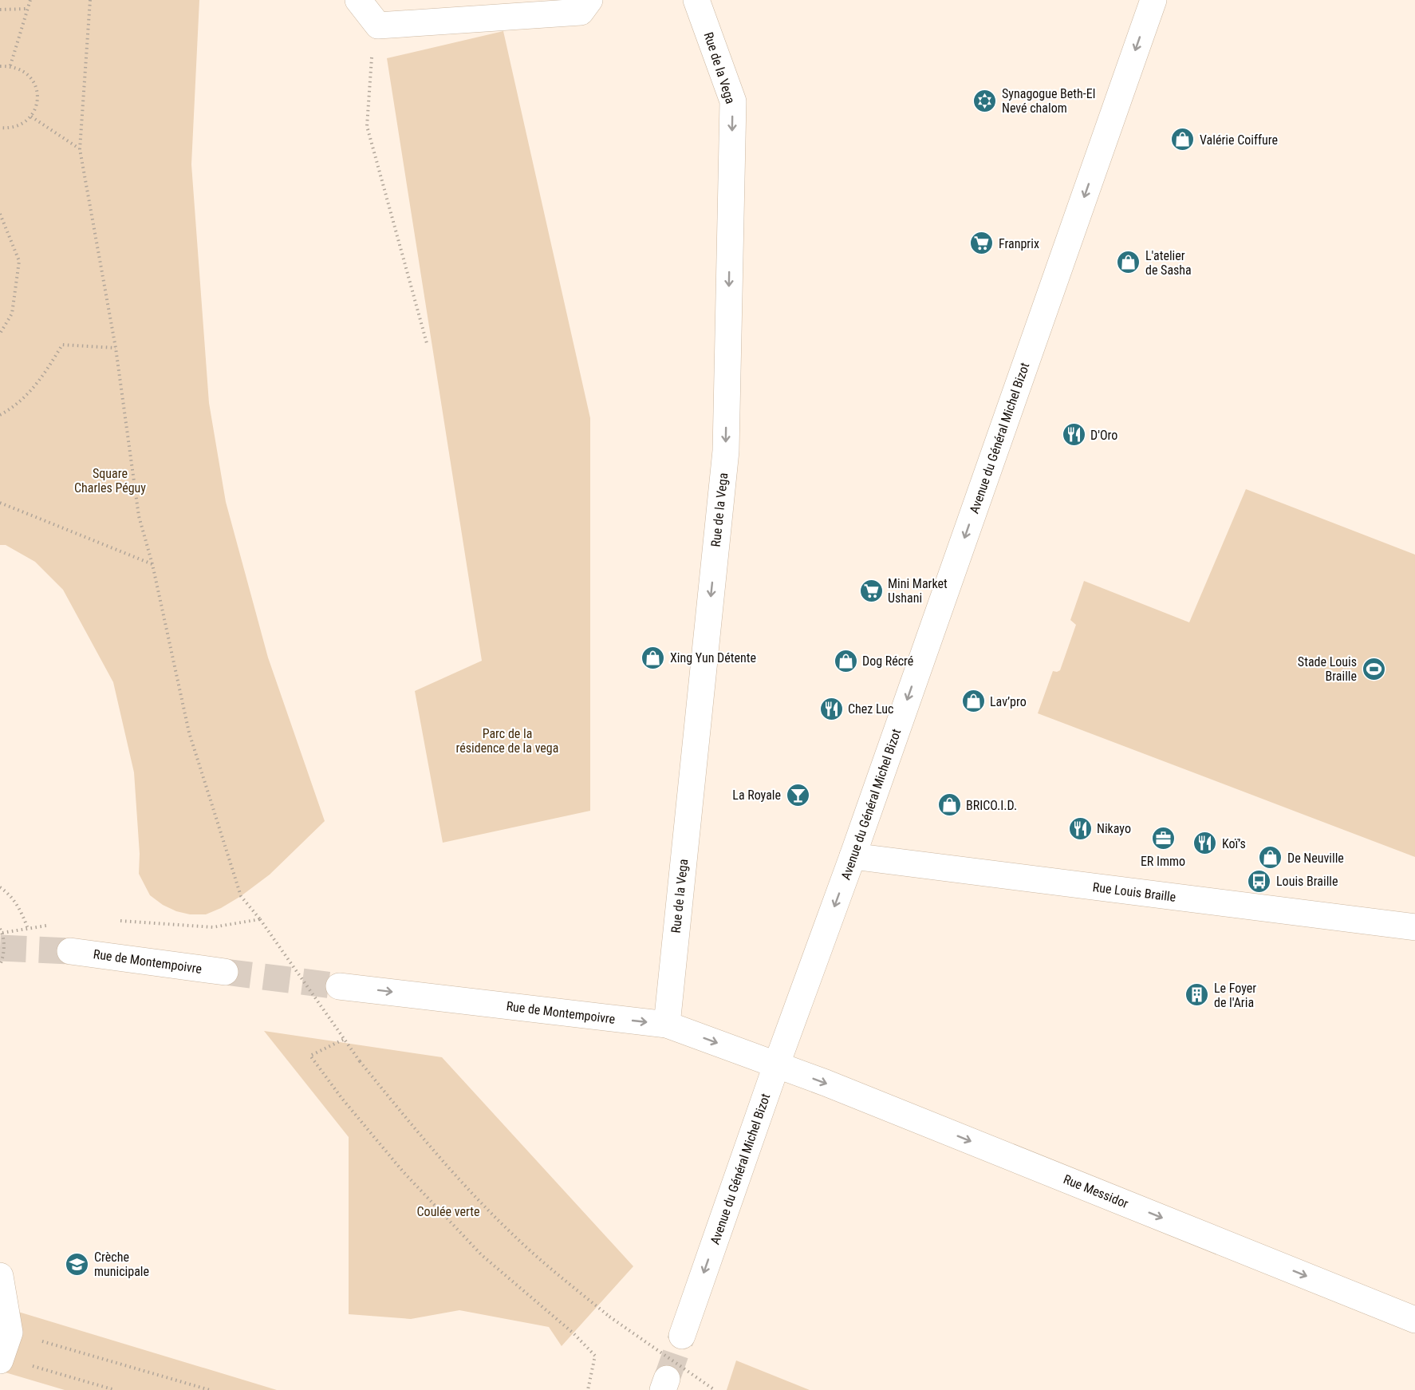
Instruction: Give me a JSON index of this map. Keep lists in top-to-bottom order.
{
  "streets": {
    "street": [
      "Rue de la Vega",
      "Avenue du Général Michel Bizot",
      "Rue Louis Braille",
      "Rue de Montempoivre",
      "Rue Messidor"
    ]
  },
  "crossings": [
    ["Rue de la Vega", "Rue de Montempoivre"],
    ["Avenue du Général Michel Bizot", "Rue Louis Braille"],
    ["Avenue du Général Michel Bizot", "Rue de Montempoivre"],
    ["Avenue du Général Michel Bizot", "Rue Messidor"],
    ["Rue de Montempoivre", "Rue Messidor"]
  ],
  "one_way": [
    "Rue de la Vega",
    "Avenue du Général Michel Bizot",
    "Rue de Montempoivre",
    "Rue Messidor"
  ],
  "parks": ["Square Charles Péguy", "Parc de la résidence de la vega", "Coulée verte"],
  "places": {
    "synagogue": ["Synagogue Beth-El Nevé chalom"],
    "shop": [
      "Valérie Coiffure",
      "L'atelier de Sasha",
      "Xing Yun Détente",
      "Dog Récré",
      "Lav’pro",
      "BRICO.I.D.",
      "De Neuville"
    ],
    "supermarket": ["Franprix", "Mini Market Ushani"],
    "restaurant": [
      "D'Oro",
      "Chez Luc",
      "Nikayo",
      "Koï’s"
    ],
    "sports": ["Stade Louis Braille"],
    "bar": ["La Royale"],
    "office": ["ER Immo"],
    "bus stop": ["Louis Braille"],
    "building": ["Le Foyer de l'Aria"],
    "school or university": ["Crèche municipale"]
  }
}
